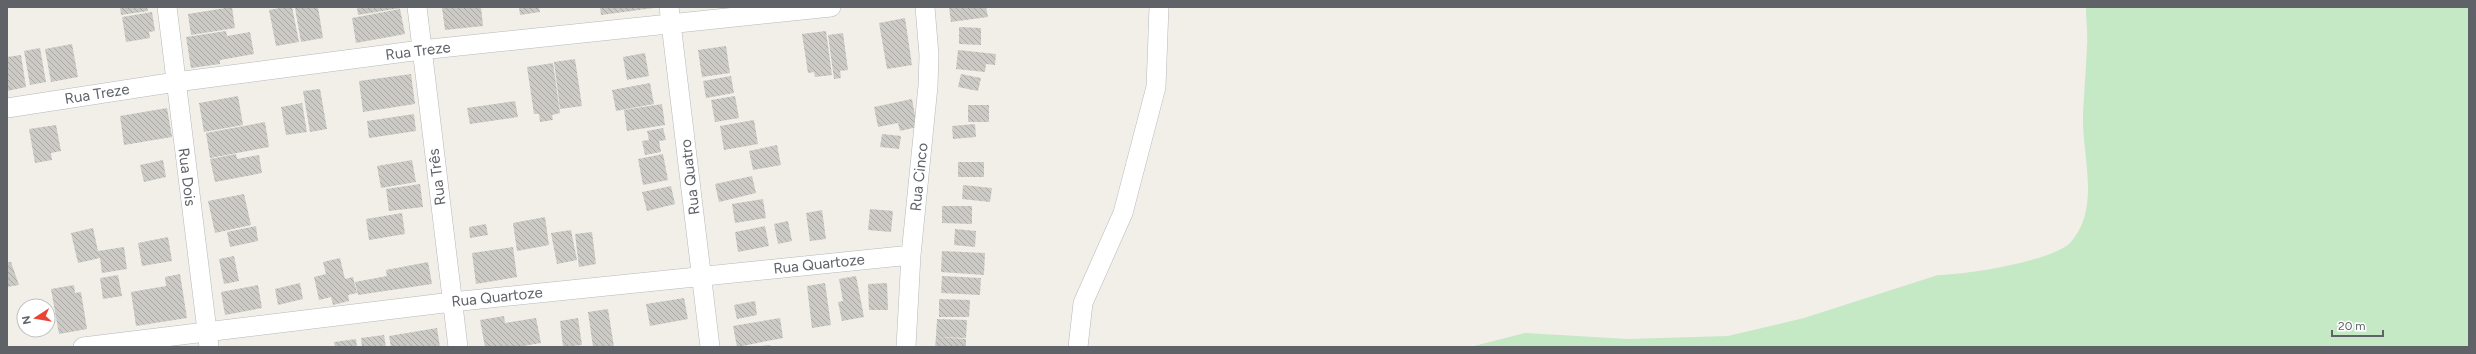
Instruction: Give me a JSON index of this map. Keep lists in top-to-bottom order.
{
  "streets": {
    "street": [
      "Rua Treze",
      "Rua Dois",
      "Rua Três",
      "Rua Quatro",
      "Rua Cinco",
      "Rua Quartoze"
    ]
  },
  "crossings": [
    ["Rua Treze", "Rua Dois"],
    ["Rua Treze", "Rua Três"],
    ["Rua Treze", "Rua Quatro"],
    ["Rua Dois", "Rua Quartoze"],
    ["Rua Três", "Rua Quartoze"],
    ["Rua Quatro", "Rua Quartoze"],
    ["Rua Cinco", "Rua Quartoze"]
  ],
  "scale_bar": "20 m",
  "north": "left"
}
